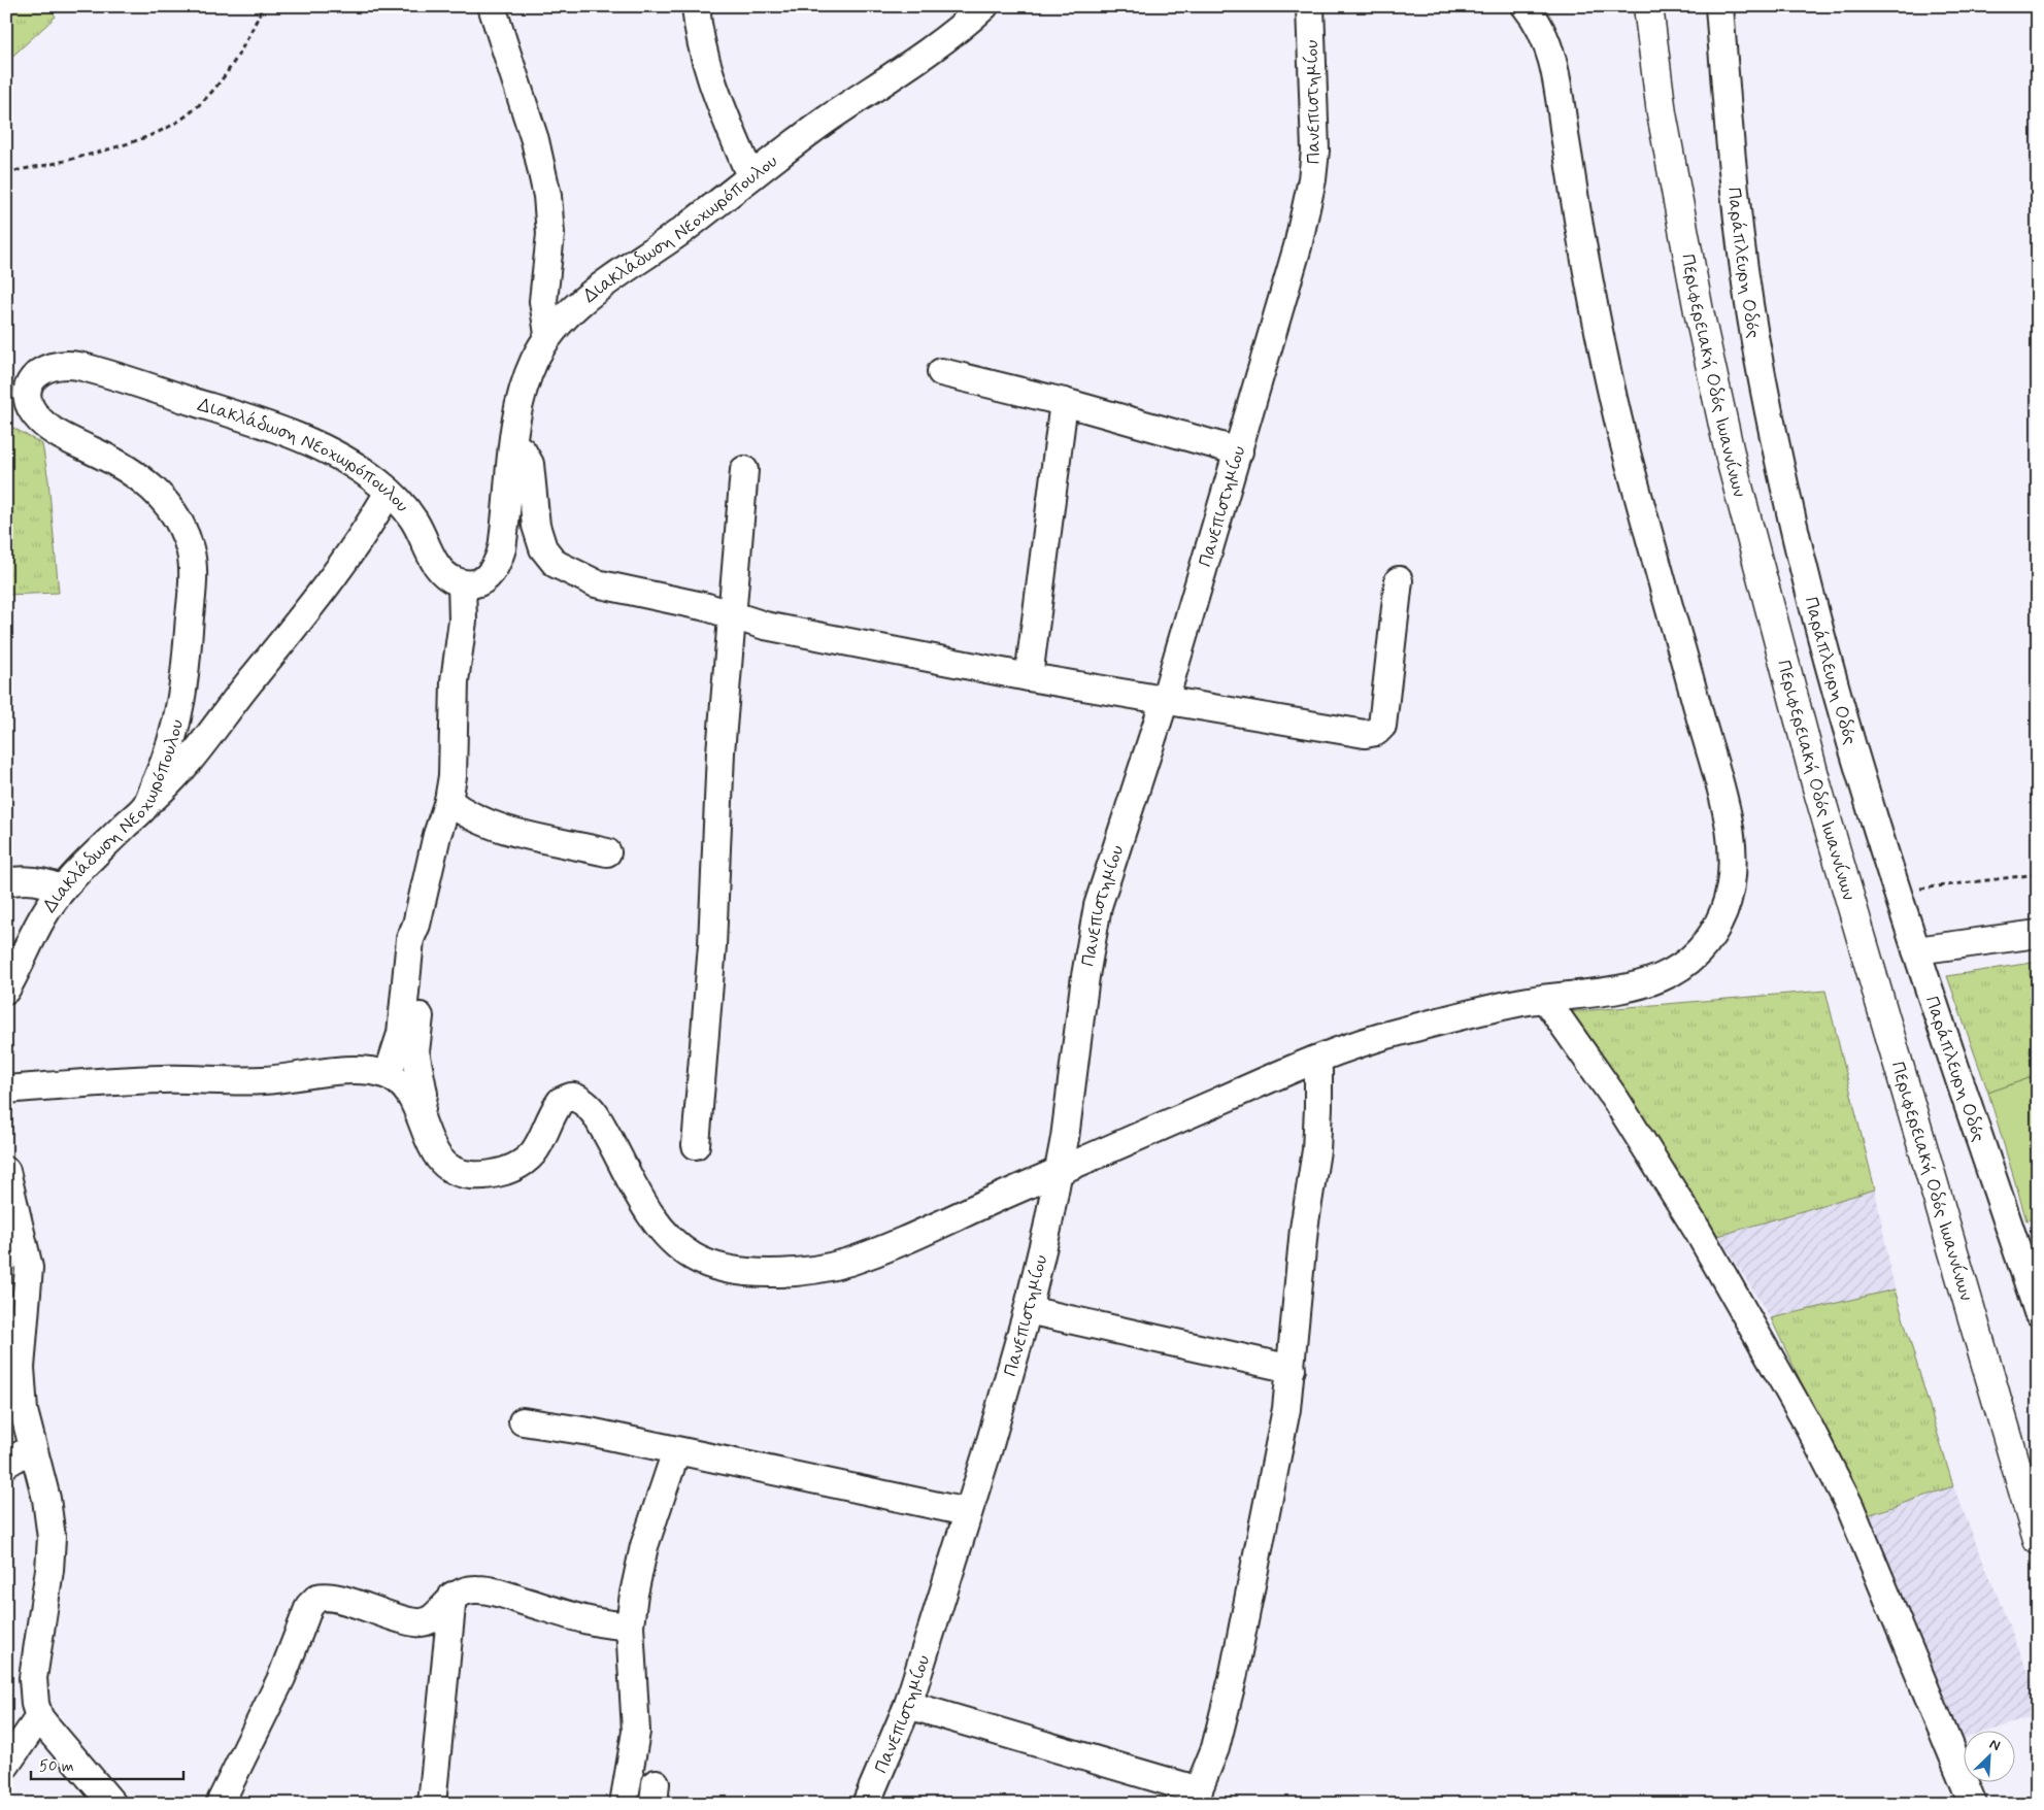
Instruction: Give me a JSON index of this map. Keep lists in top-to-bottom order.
{
  "streets": {
    "highway": ["Περιφερειακή Οδός Ιωαννίνων"],
    "street": ["Πανεπιστημίου", "Διακλάδωση Νεοχωρόπουλου", "Παράπλευρη Οδός"]
  },
  "scale_bar": "50 m",
  "north": "top right"
}
